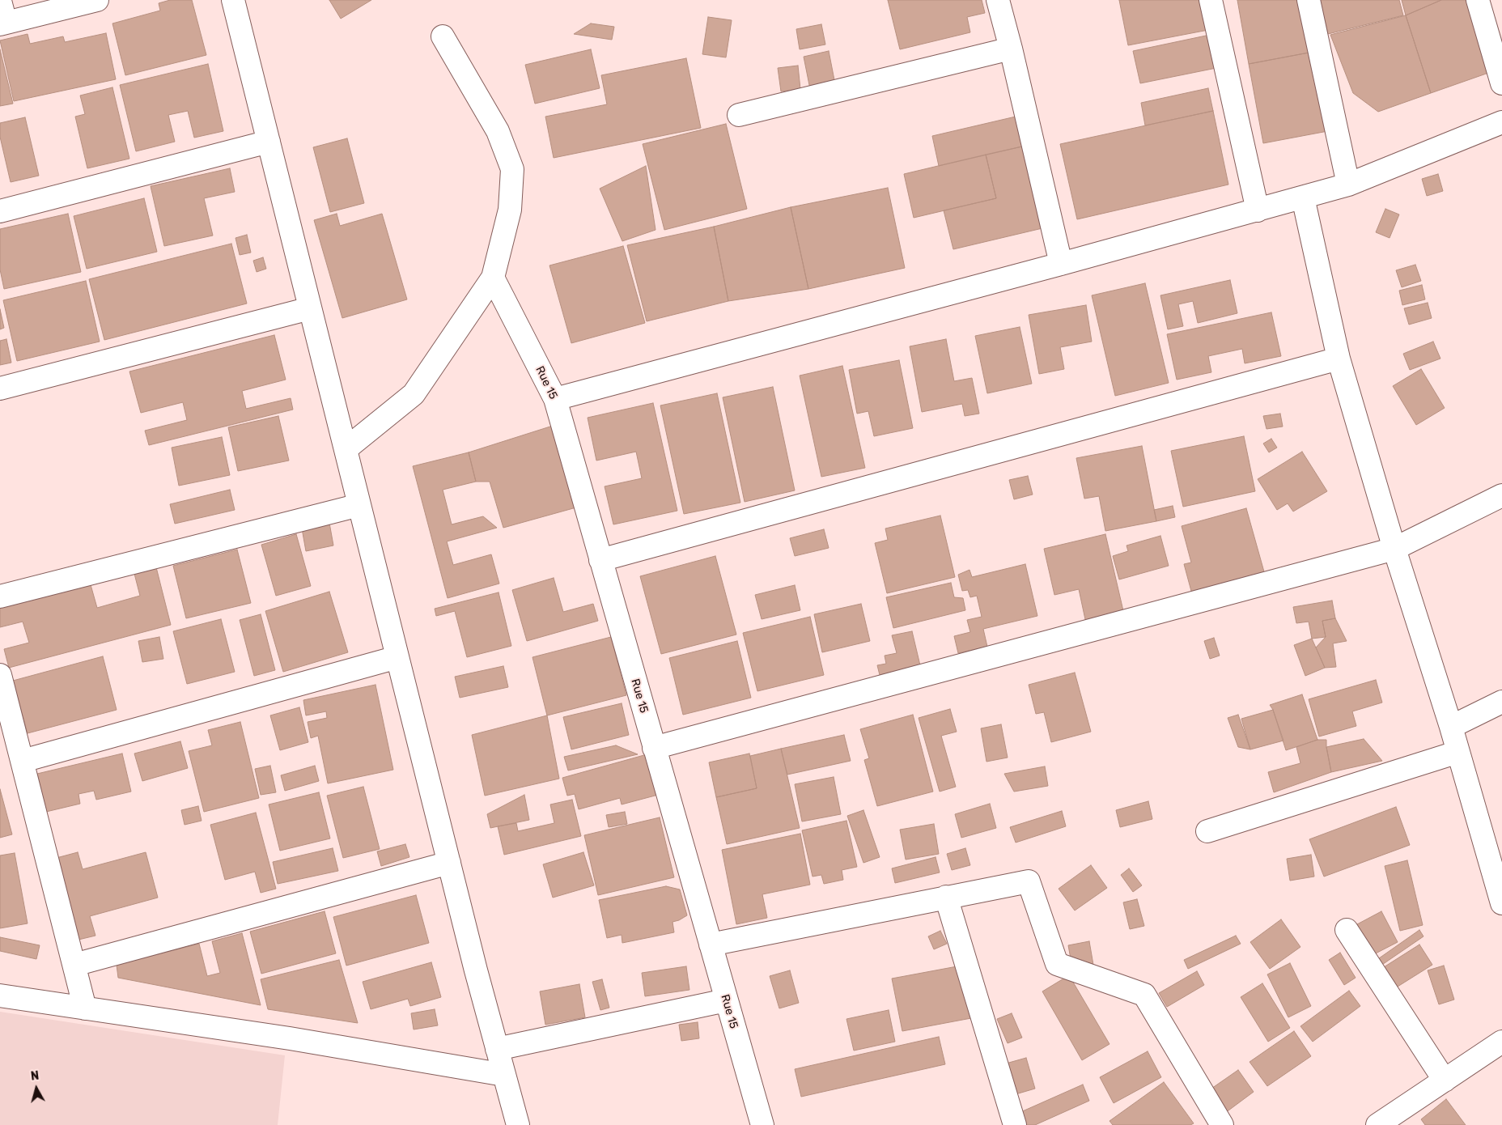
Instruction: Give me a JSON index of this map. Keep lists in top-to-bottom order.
{
  "streets": {
    "street": ["Rue 15"]
  },
  "north": "top"
}
